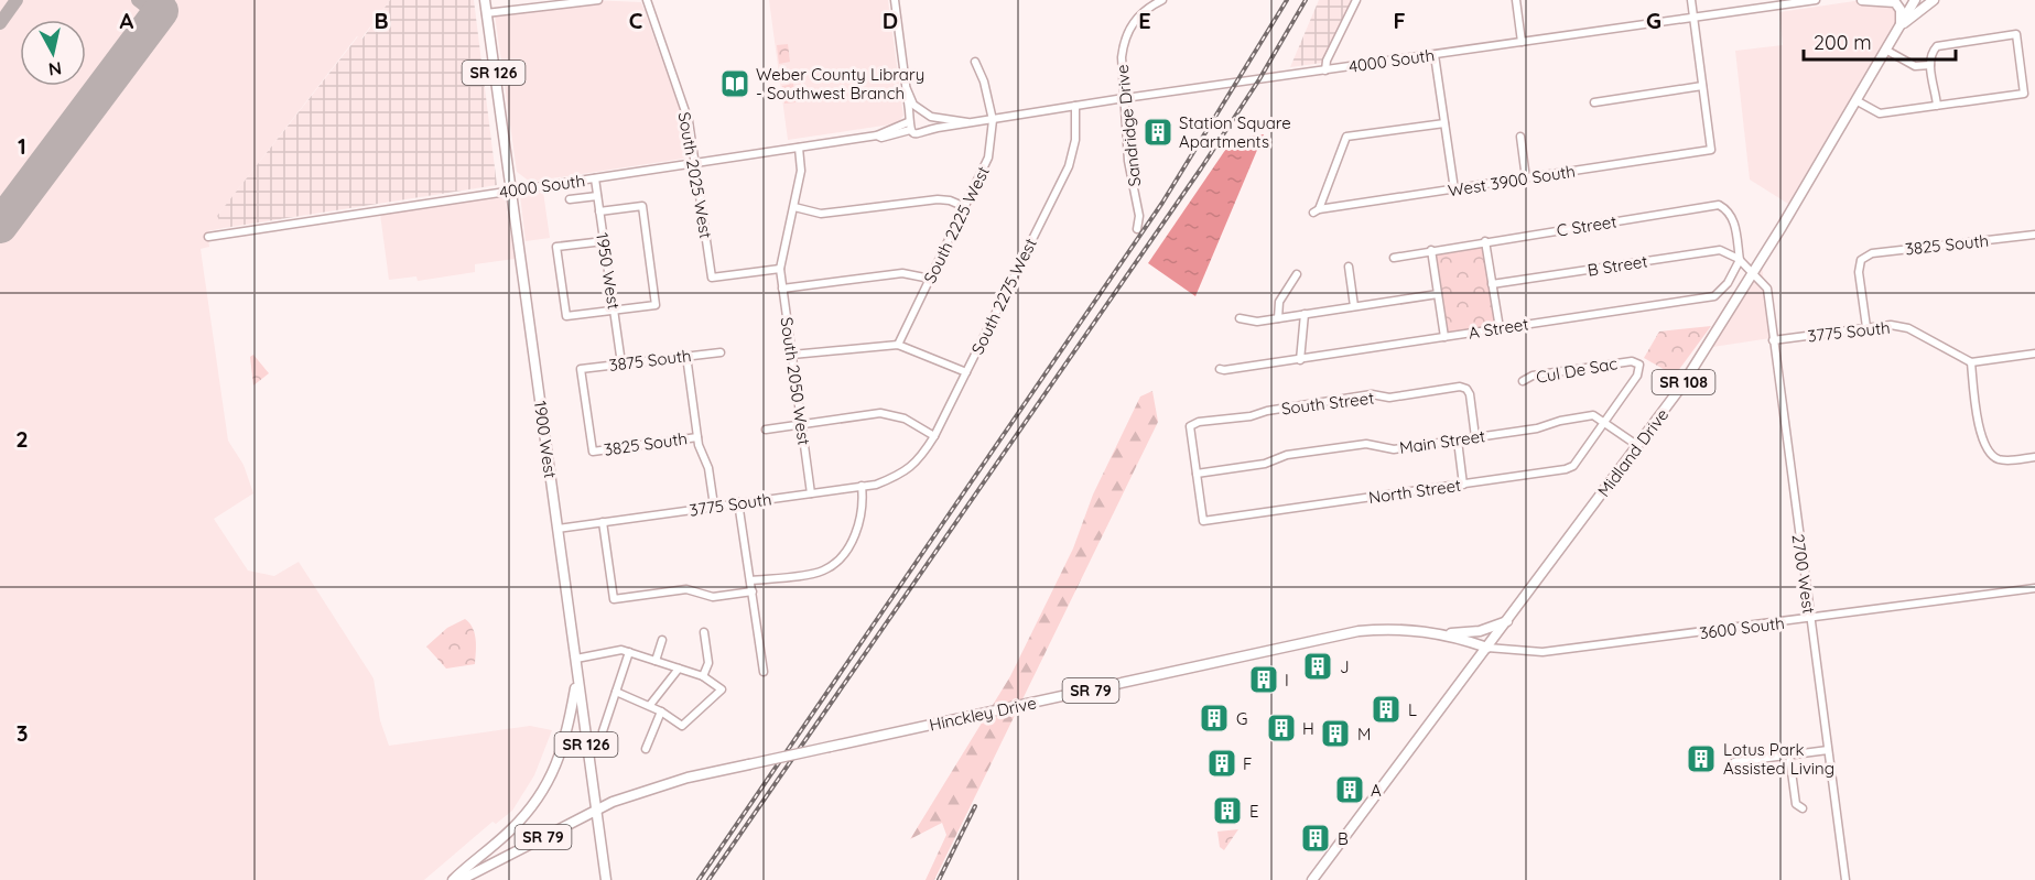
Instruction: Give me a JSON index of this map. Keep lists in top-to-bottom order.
{
  "streets": {
    "main road": [
      "SR 126",
      "SR 108",
      "1900 West",
      "Midland Drive",
      "SR 79",
      "Hinckley Drive"
    ],
    "street": [
      "4000 South",
      "Sandridge Drive",
      "South 2025 West",
      "West 3900 South",
      "South 2225 West",
      "C Street",
      "3825 South",
      "B Street",
      "1950 West",
      "South 2275 West",
      "A Street",
      "3775 South",
      "3875 South",
      "Cul De Sac",
      "South 2050 West",
      "South Street",
      "Main Street",
      "North Street",
      "2700 West",
      "3600 South"
    ]
  },
  "crossings": [
    ["4000 South", "Sandridge Drive"],
    ["4000 South", "South 2025 West"],
    ["4000 South", "South 2225 West"],
    ["4000 South", "1950 West"],
    ["4000 South", "South 2275 West"],
    ["4000 South", "South 2050 West"],
    ["4000 South", "1900 West"],
    ["South 2025 West", "South 2050 West"],
    ["C Street", "B Street"],
    ["C Street", "A Street"],
    ["3825 South", "3775 South"],
    ["3825 South", "3875 South"],
    ["B Street", "A Street"],
    ["1950 West", "3875 South"],
    ["South 2275 West", "3775 South"],
    ["3775 South", "South 2050 West"],
    ["3775 South", "1900 West"],
    ["3775 South", "2700 West"],
    ["Cul De Sac", "Main Street"],
    ["Cul De Sac", "North Street"],
    ["South Street", "Main Street"],
    ["South Street", "North Street"],
    ["1900 West", "Hinckley Drive"],
    ["Main Street", "Midland Drive"],
    ["Main Street", "North Street"],
    ["Midland Drive", "2700 West"],
    ["Midland Drive", "3600 South"],
    ["Midland Drive", "Hinckley Drive"],
    ["2700 West", "3600 South"],
    ["3600 South", "Hinckley Drive"]
  ],
  "places": {
    "library": ["Weber County Library - Southwest Branch"],
    "building": [
      "Station Square Apartments",
      "J",
      "I",
      "L",
      "G",
      "H",
      "M",
      "Lotus Park Assisted Living",
      "F",
      "A",
      "E",
      "B"
    ]
  },
  "scale_bar": "200 m",
  "north": "bottom",
  "grid": {
    "columns": [
      "A",
      "B",
      "C",
      "D",
      "E",
      "F",
      "G"
    ],
    "rows": ["1", "2", "3"]
  }
}
